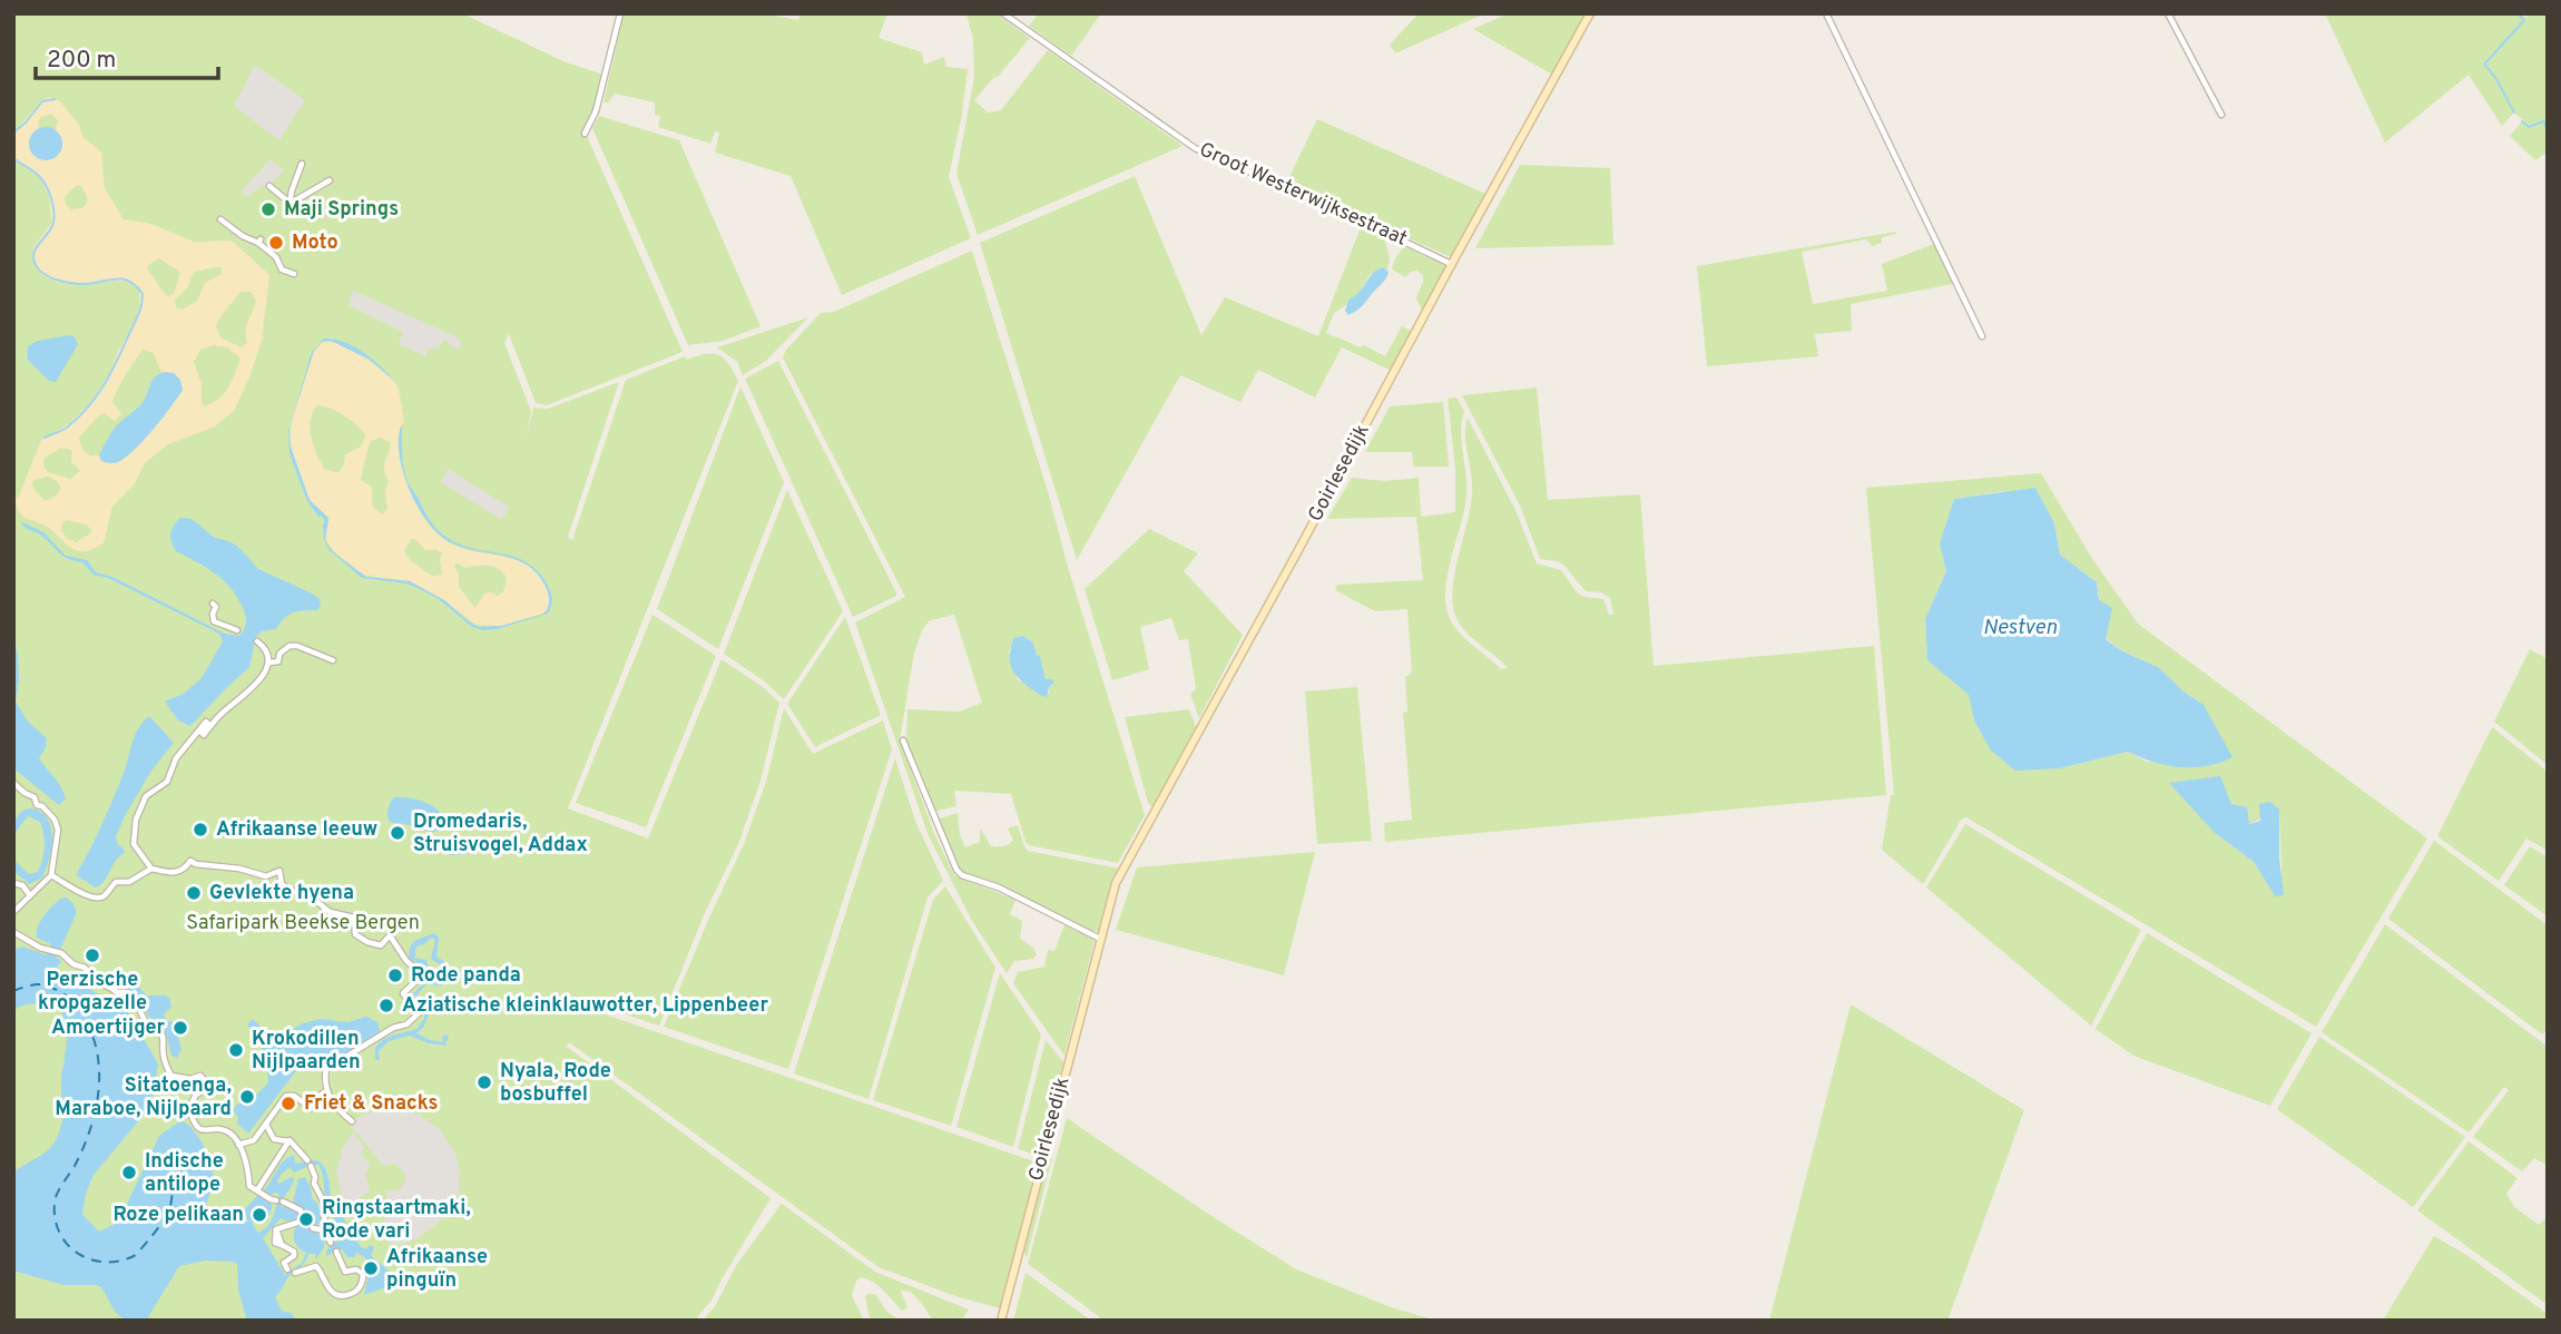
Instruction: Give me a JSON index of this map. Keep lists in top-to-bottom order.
{
  "streets": {
    "street": ["Groot Westerwijksestraat", "Goirlesedijk"]
  },
  "crossings": [
    ["Groot Westerwijksestraat", "Goirlesedijk"]
  ],
  "water": ["Nestven"],
  "parks": ["Safaripark Beekse Bergen"],
  "places": [
    "Maji Springs",
    "Moto",
    "Afrikaanse leeuw",
    "Dromedaris, Struisvogel, Addax",
    "Gevlekte hyena",
    "Perzische kropgazelle",
    "Rode panda",
    "Aziatische kleinklauwotter, Lippenbeer",
    "Amoertijger",
    "Krokodillen Nijlpaarden",
    "Nyala, Rode bosbuffel",
    "Sitatoenga, Maraboe, Nijlpaard",
    "Friet & Snacks",
    "Indische antilope",
    "Roze pelikaan",
    "Ringstaartmaki, Rode vari",
    "Afrikaanse pinguïn"
  ],
  "scale_bar": "200 m"
}
